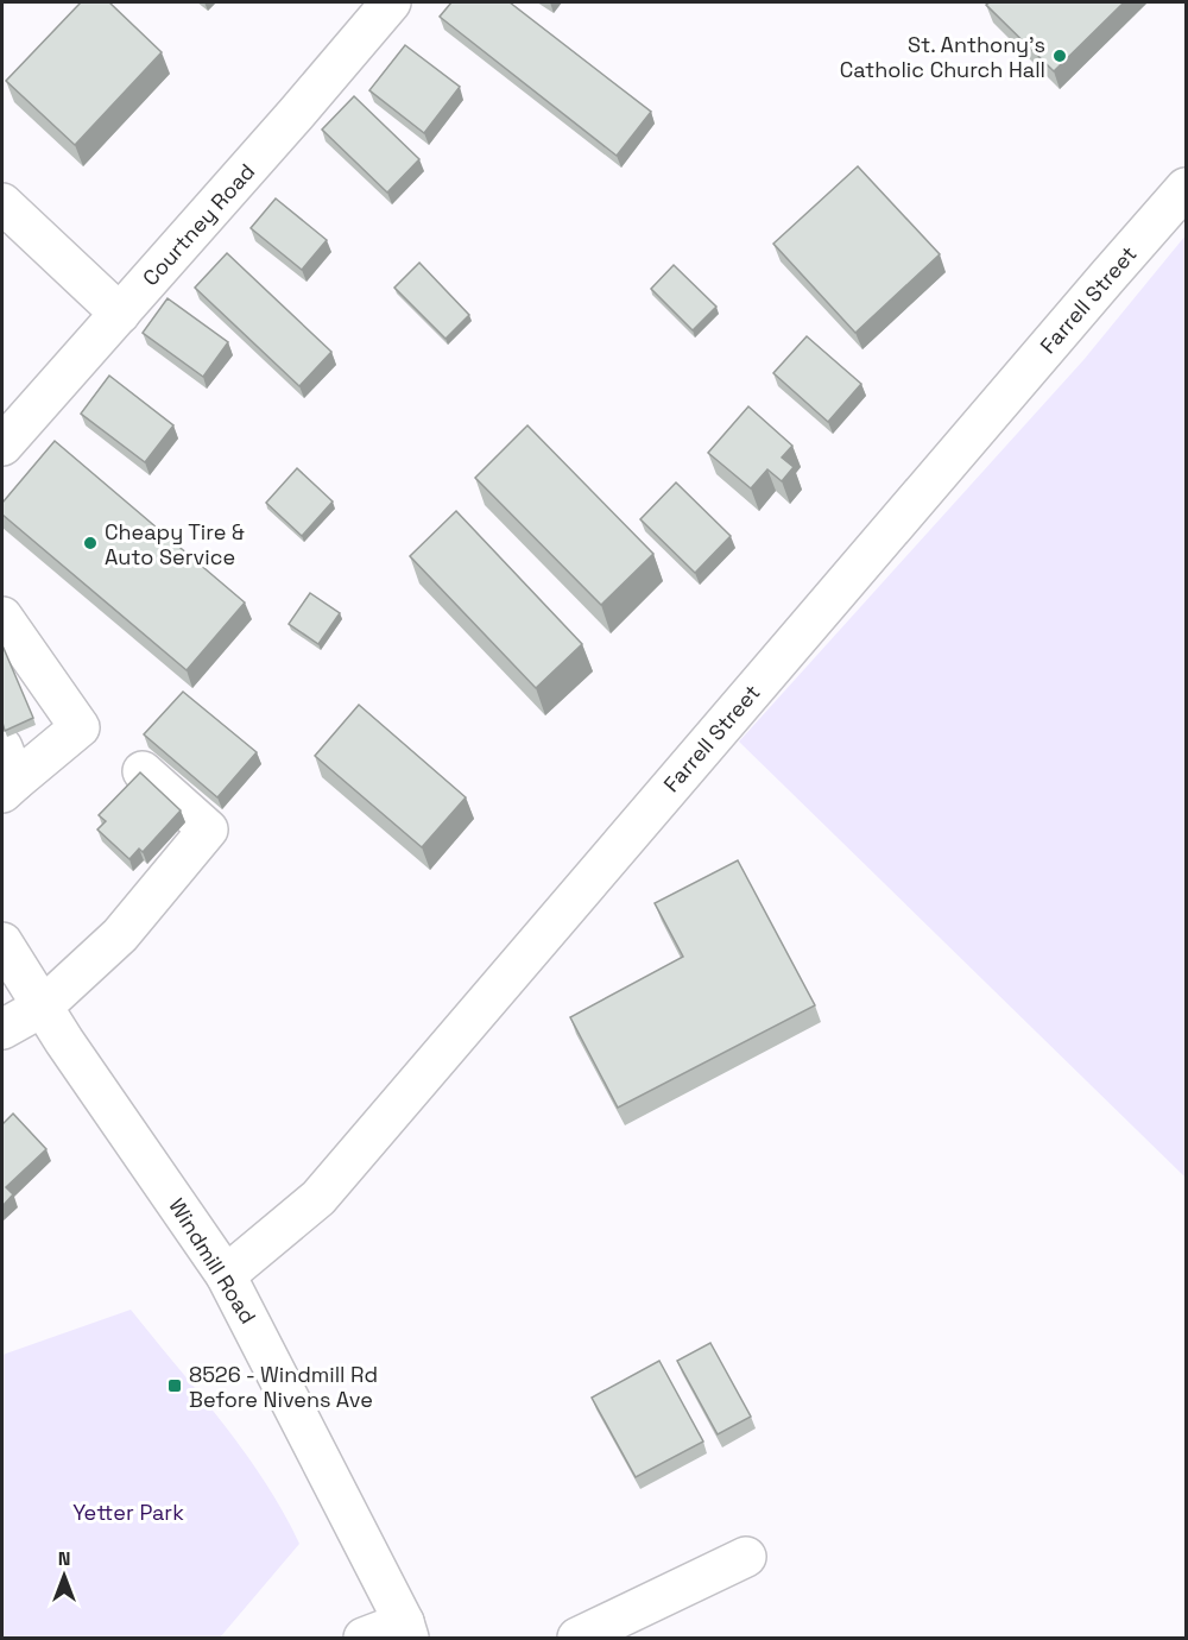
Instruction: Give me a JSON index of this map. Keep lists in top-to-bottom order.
{
  "streets": {
    "street": ["Courtney Road", "Farrell Street", "Windmill Road"]
  },
  "crossings": [
    ["Farrell Street", "Windmill Road"]
  ],
  "parks": ["Yetter Park"],
  "places": {
    "other": ["St. Anthony's Catholic Church Hall", "Cheapy Tire & Auto Service"],
    "transit": ["8526 - Windmill Rd Before Nivens Ave"]
  },
  "north": "top"
}
